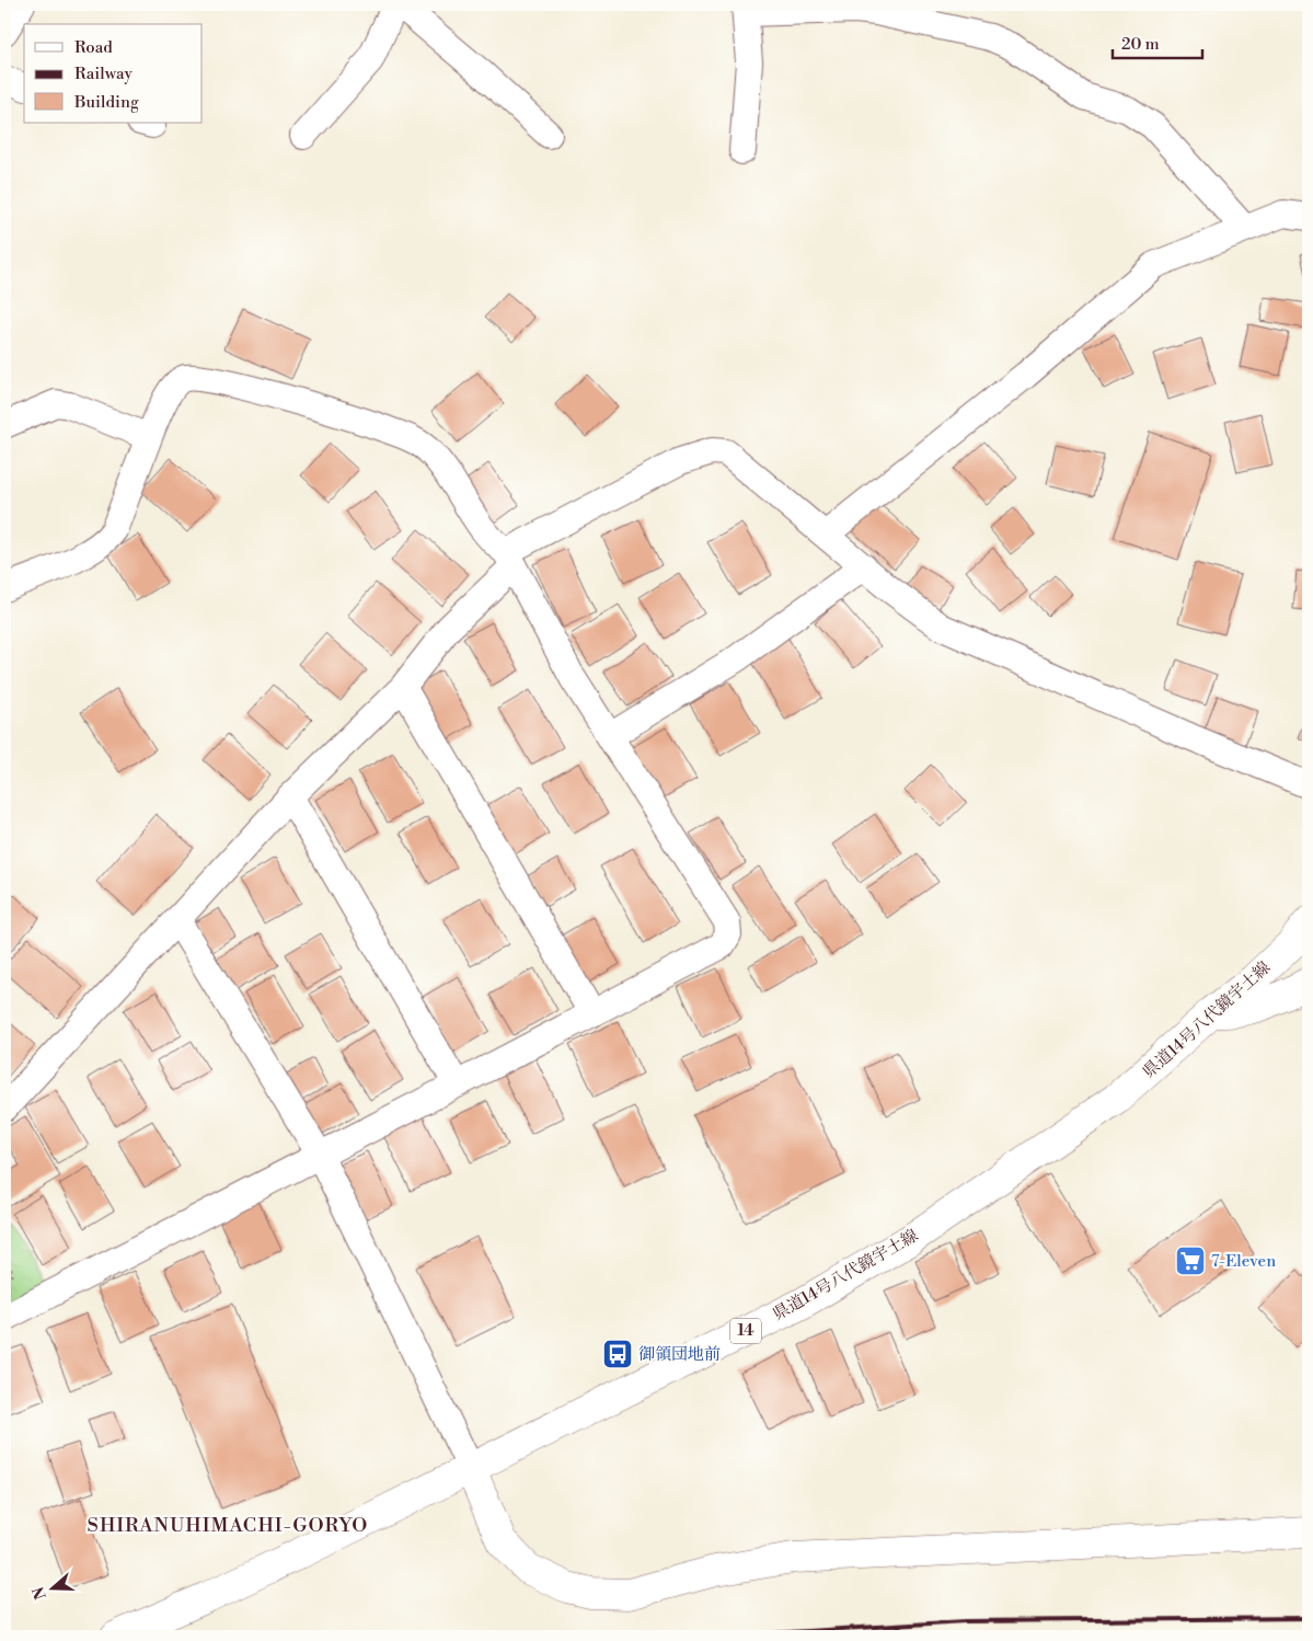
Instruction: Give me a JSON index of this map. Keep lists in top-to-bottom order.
{
  "streets": {
    "main road": ["県道14号八代鏡宇土線", "14"]
  },
  "districts": ["SHIRANUHIMACHI-GORYO"],
  "places": {
    "supermarket": ["7-Eleven"],
    "bus stop": ["御領団地前"]
  },
  "legend": ["Road", "Railway", "Building"],
  "scale_bar": "20 m",
  "north": "left"
}
